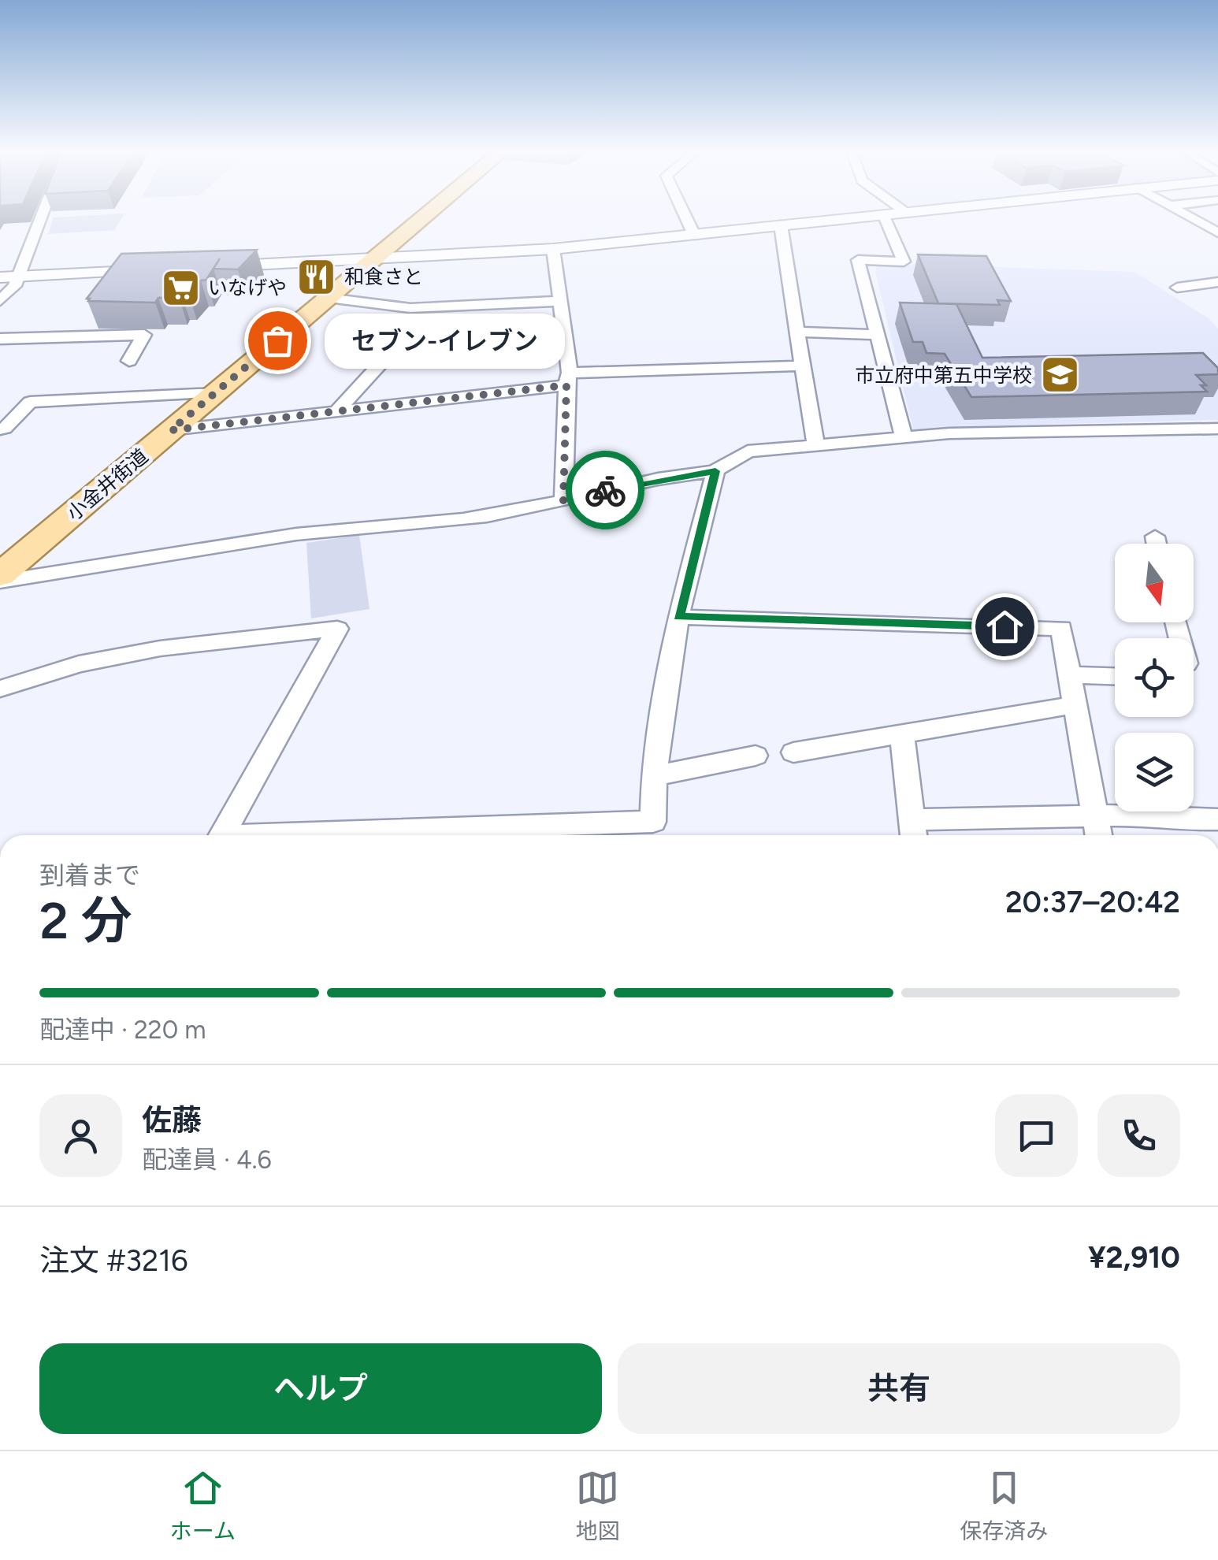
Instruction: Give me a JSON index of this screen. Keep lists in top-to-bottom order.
{
  "streets": {
    "main road": ["小金井街道"]
  },
  "places": {
    "restaurant": ["和食さと"],
    "supermarket": ["いなげや"],
    "other": ["セブン-イレブン"],
    "school or university": ["市立府中第五中学校"]
  },
  "north": "bottom",
  "page": {
    "bubble": "セブン-イレブン",
    "heading": ["2 分", "到着まで", "20:37–20:42"],
    "panel": [
      "佐藤",
      "配達員 · 4.6",
      "注文 #3216",
      "¥2,910"
    ],
    "bar": "配達中 · 220 m",
    "buttons": ["ヘルプ", "共有"],
    "tabs": ["ホーム", "地図", "保存済み"]
  }
}
